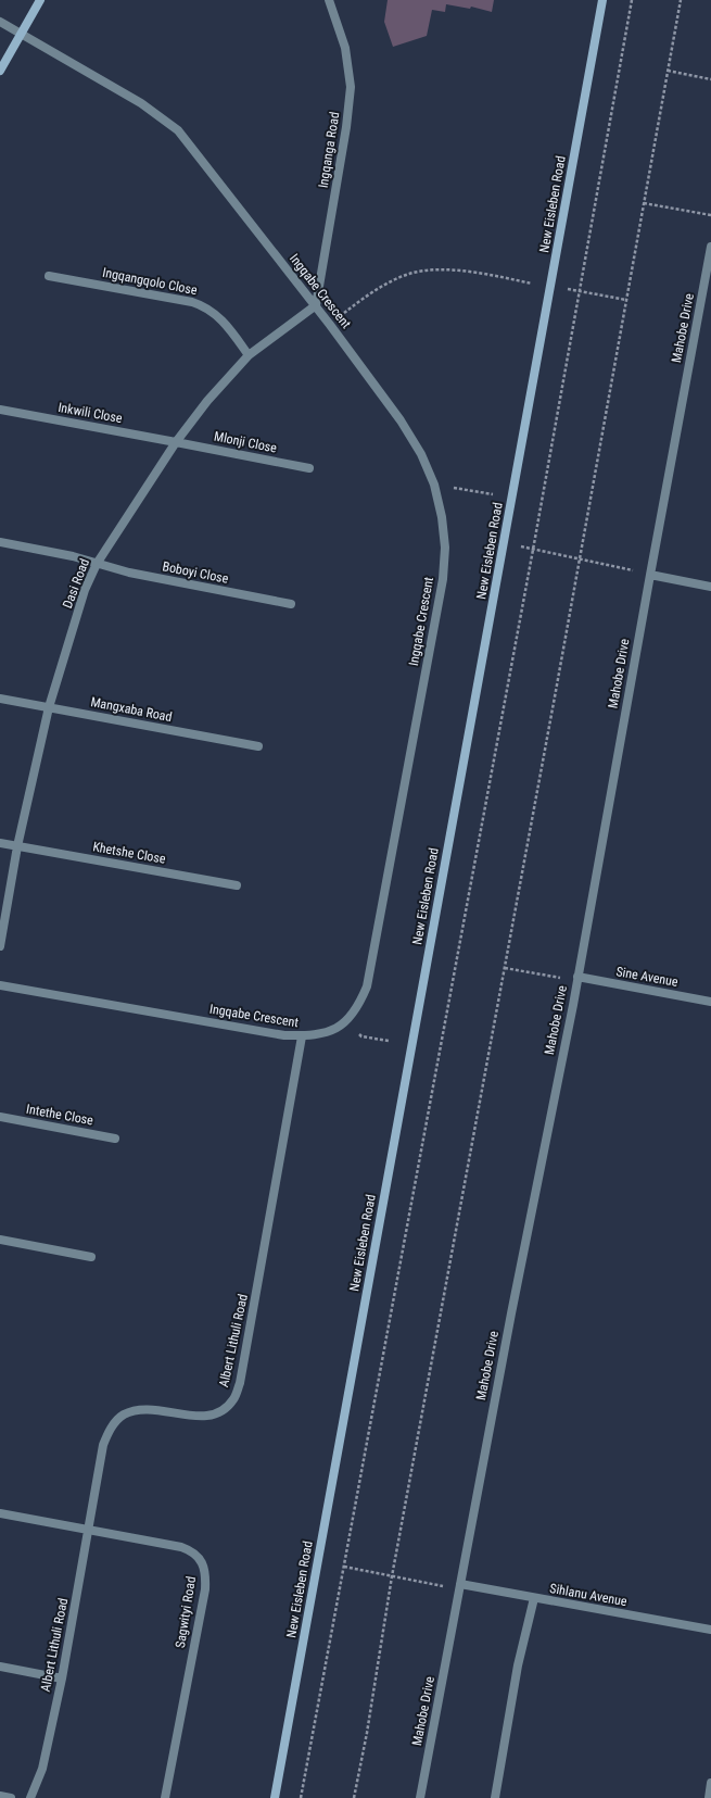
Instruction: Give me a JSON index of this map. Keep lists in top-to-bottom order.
{
  "streets": {
    "main road": ["New Eisleben Road"],
    "street": [
      "Ingqanga Road",
      "Ingqangqolo Close",
      "Ingqabe Crescent",
      "Mahobe Drive",
      "Inkwili Close",
      "Mlonji Close",
      "Boboyi Close",
      "Dasi Road",
      "Mangxaba Road",
      "Khetshe Close",
      "Sine Avenue",
      "Intethe Close",
      "Albert Lithuli Road",
      "Sihlanu Avenue",
      "Sagwityi Road"
    ]
  },
  "crossings": [
    ["Ingqanga Road", "Ingqabe Crescent"],
    ["Ingqanga Road", "Dasi Road"],
    ["Ingqangqolo Close", "Dasi Road"],
    ["Ingqabe Crescent", "Dasi Road"],
    ["Ingqabe Crescent", "Albert Lithuli Road"],
    ["Mahobe Drive", "Sine Avenue"],
    ["Mahobe Drive", "Sihlanu Avenue"],
    ["Inkwili Close", "Mlonji Close"],
    ["Inkwili Close", "Dasi Road"],
    ["Mlonji Close", "Dasi Road"],
    ["Boboyi Close", "Dasi Road"],
    ["Dasi Road", "Mangxaba Road"],
    ["Dasi Road", "Khetshe Close"],
    ["Albert Lithuli Road", "Sagwityi Road"]
  ]
}
